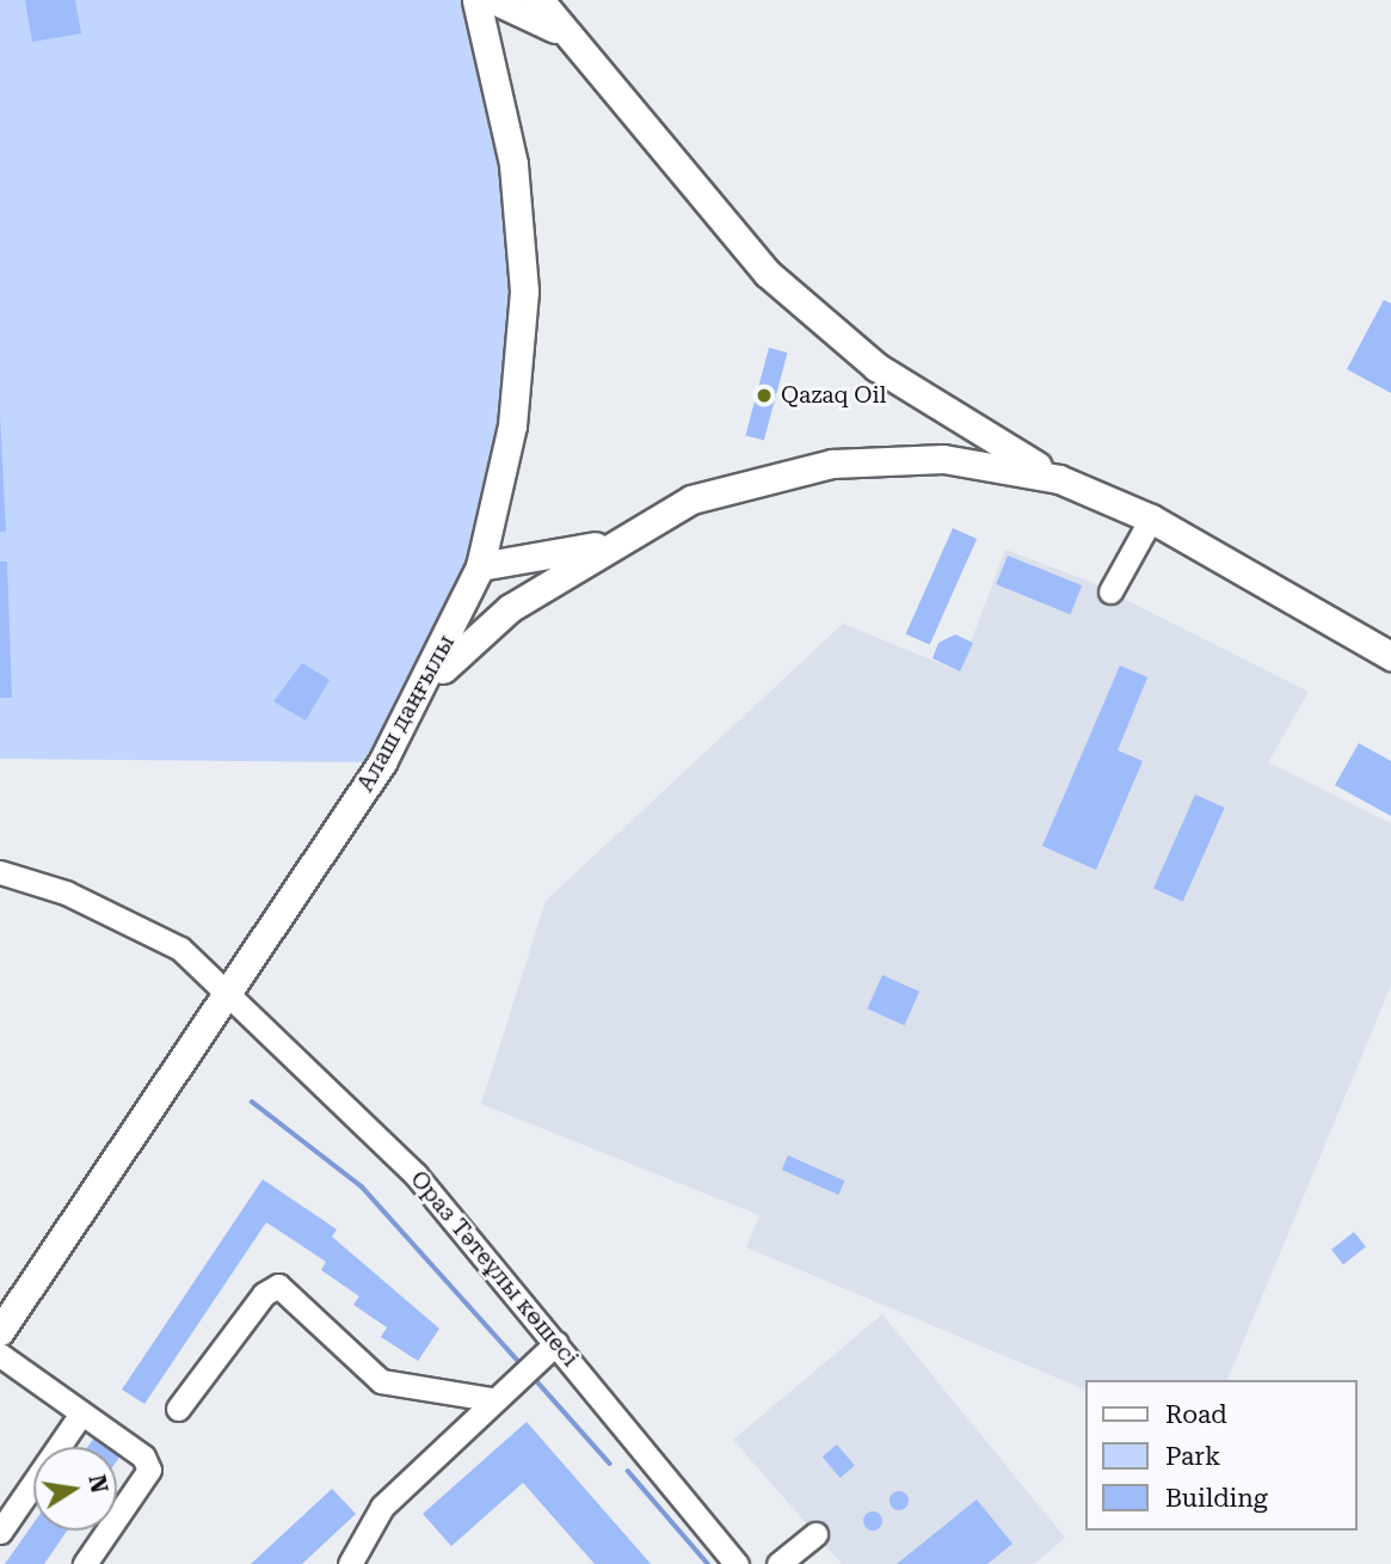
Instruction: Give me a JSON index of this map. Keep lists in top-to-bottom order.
{
  "streets": {
    "main road": ["Алаш даңғылы"],
    "street": ["Ораз Тәтеұлы көшесі"]
  },
  "crossings": [
    ["Алаш даңғылы", "Ораз Тәтеұлы көшесі"]
  ],
  "places": ["Qazaq Oil"],
  "legend": ["Road", "Park", "Building"],
  "north": "right"
}
